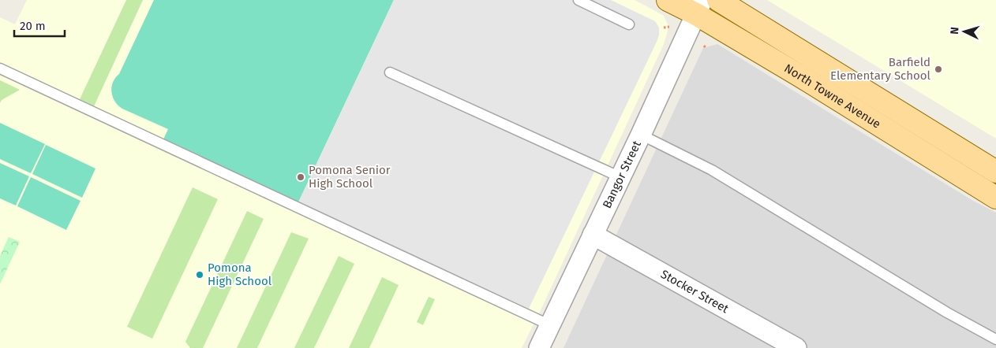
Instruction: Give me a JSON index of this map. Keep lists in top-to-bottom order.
{
  "streets": {
    "main road": ["North Towne Avenue"],
    "street": ["Bangor Street", "Stocker Street"]
  },
  "crossings": [
    ["North Towne Avenue", "Bangor Street"],
    ["Bangor Street", "Stocker Street"]
  ],
  "places": ["Barfield Elementary School", "Pomona Senior High School", "Pomona High School"],
  "scale_bar": "20 m",
  "north": "left"
}
